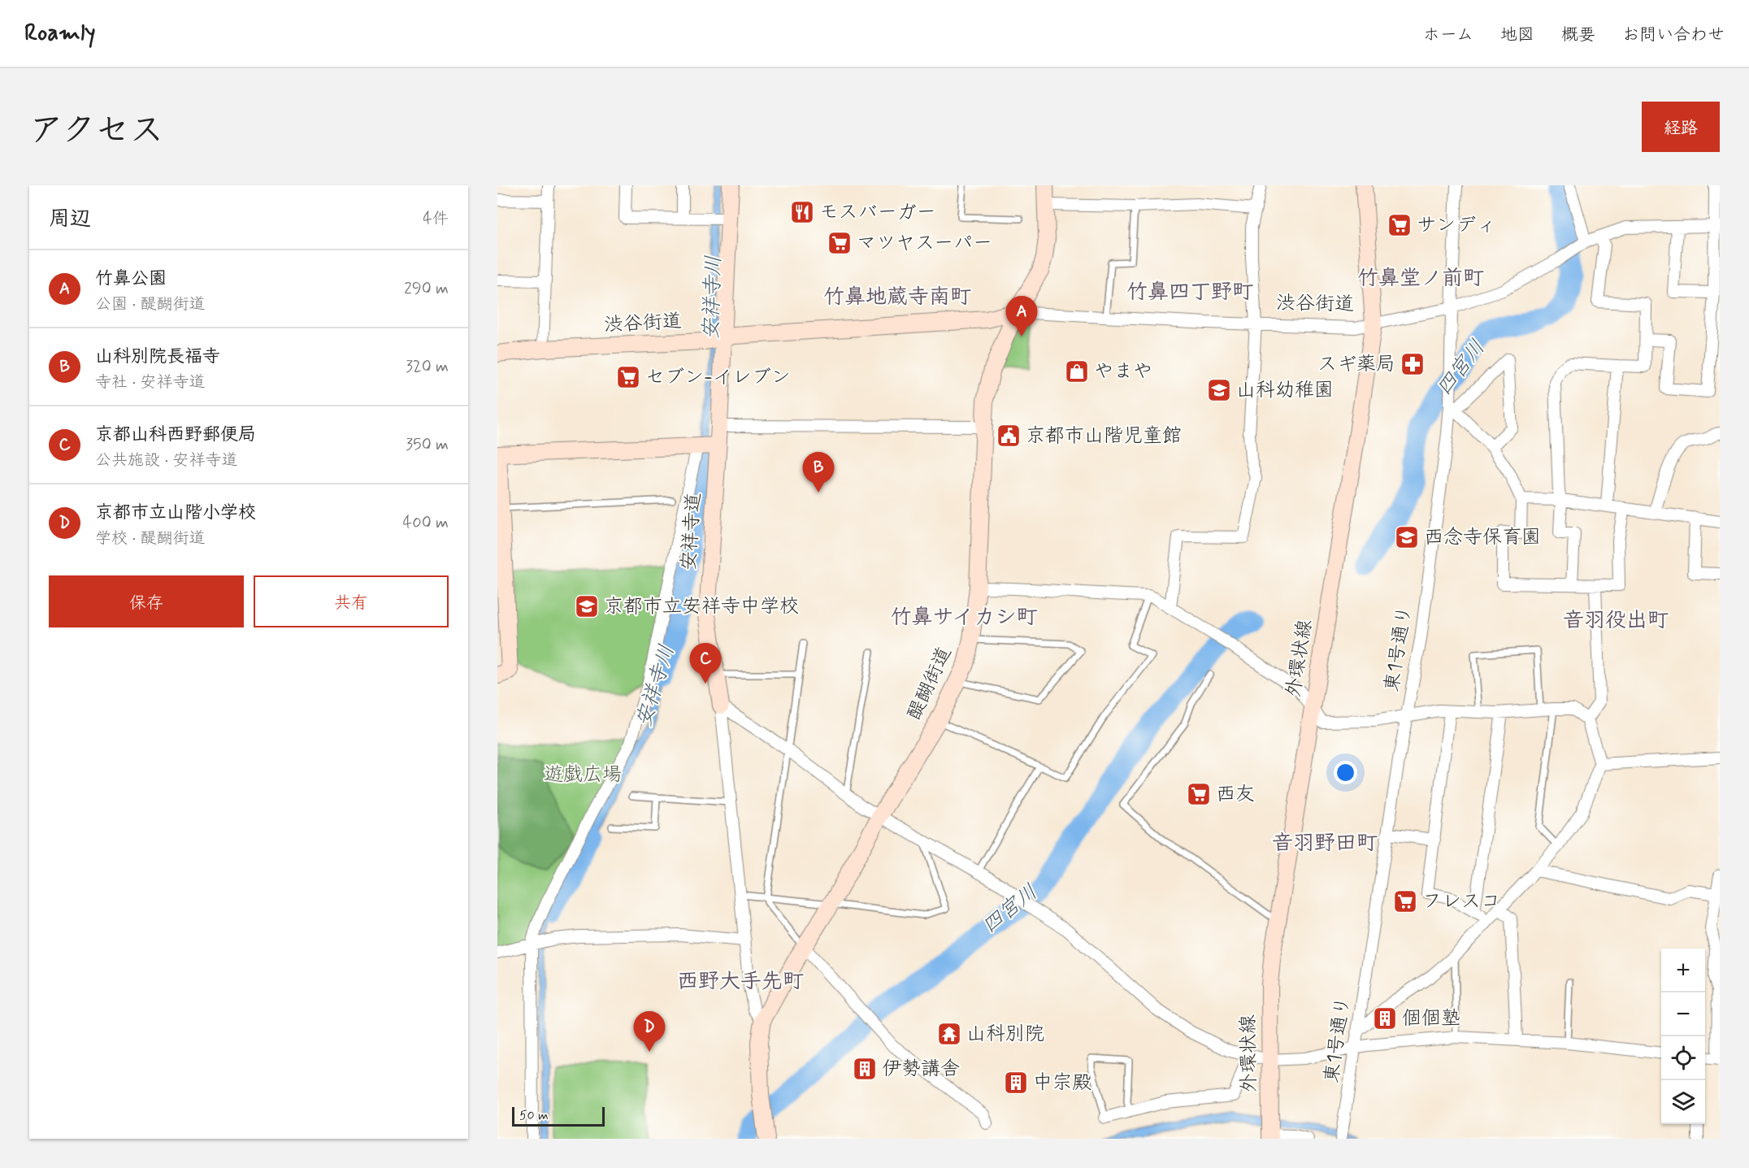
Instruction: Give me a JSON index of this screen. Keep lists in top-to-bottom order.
{
  "streets": {
    "street": [
      "渋谷街道",
      "安祥寺道",
      "東1号通り",
      "外環状線",
      "醍醐街道"
    ]
  },
  "crossings": [
    ["渋谷街道", "安祥寺道"],
    ["渋谷街道", "東1号通り"],
    ["渋谷街道", "外環状線"],
    ["渋谷街道", "醍醐街道"],
    ["安祥寺道", "醍醐街道"]
  ],
  "districts": [
    "竹鼻堂ノ前町",
    "竹鼻四丁野町",
    "竹鼻地蔵寺南町",
    "竹鼻サイカシ町",
    "音羽役出町",
    "音羽野田町",
    "西野大手先町"
  ],
  "water": ["安祥寺川", "四宮川"],
  "parks": ["遊戯広場"],
  "places": {
    "restaurant": ["モスバーガー"],
    "supermarket": [
      "サンディ",
      "マツヤスーパー",
      "セブン-イレブン",
      "西友",
      "フレスコ"
    ],
    "pharmacy": ["スギ薬局"],
    "shop": ["やまや"],
    "school or university": ["山科幼稚園", "西念寺保育園", "京都市立安祥寺中学校"],
    "public building": ["京都市山階児童館"],
    "building": ["個個塾", "伊勢講舎", "中宗殿"],
    "temple": ["山科別院"]
  },
  "scale_bar": "50 m",
  "page": {
    "header": "Roamly",
    "nav": [
      "ホーム",
      "地図",
      "概要",
      "お問い合わせ"
    ],
    "title": "アクセス",
    "buttons": [
      "経路",
      ["保存", "共有"]
    ],
    "heading": ["周辺", "4件"],
    "list": [
      {
        "mark": "A",
        "name": "竹鼻公園",
        "note": "公園 · 醍醐街道",
        "value": "290 m"
      },
      {
        "mark": "B",
        "name": "山科別院長福寺",
        "note": "寺社 · 安祥寺道",
        "value": "320 m"
      },
      {
        "mark": "C",
        "name": "京都山科西野郵便局",
        "note": "公共施設 · 安祥寺道",
        "value": "350 m"
      },
      {
        "mark": "D",
        "name": "京都市立山階小学校",
        "note": "学校 · 醍醐街道",
        "value": "400 m"
      }
    ],
    "pins": [
      "A",
      "B",
      "C",
      "D"
    ],
    "map_buttons": ["+", "−"],
    "scale": "50 m"
  }
}
